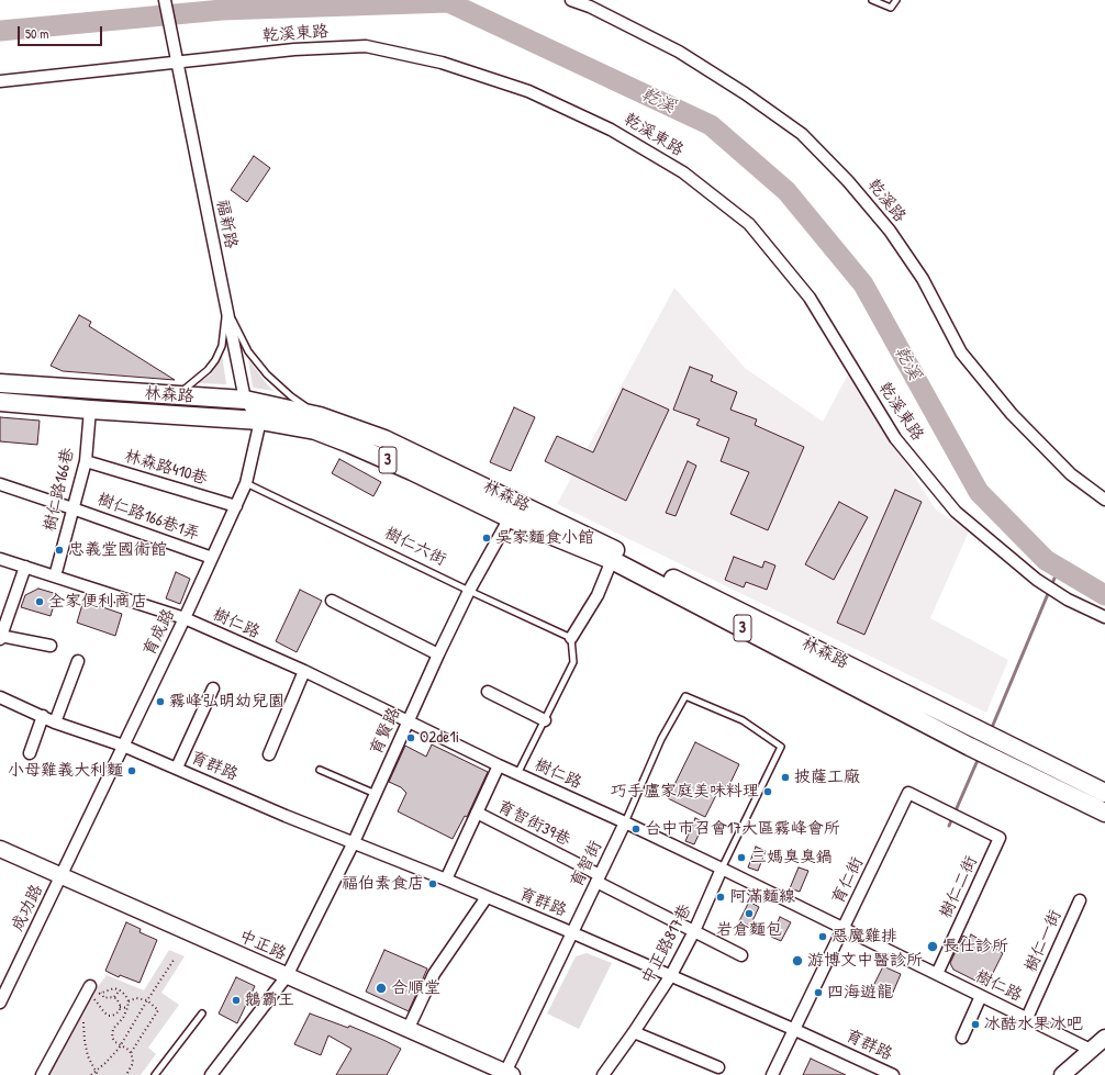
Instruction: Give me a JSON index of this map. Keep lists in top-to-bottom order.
{
  "streets": {
    "main road": ["林森路", "3"],
    "street": [
      "乾溪東路",
      "乾溪路",
      "福新路",
      "林森路410巷",
      "樹仁路166巷",
      "樹仁路166巷1弄",
      "樹仁路",
      "育成路",
      "育賢路",
      "育群路",
      "育智街39巷",
      "育智街",
      "育仁街",
      "樹仁二街",
      "成功路",
      "樹仁一街",
      "中正路817巷",
      "中正路"
    ],
    "lane": ["樹仁六街"]
  },
  "crossings": [
    ["乾溪東路", "福新路"],
    ["福新路", "林森路"],
    ["林森路", "樹仁路166巷"],
    ["林森路", "育成路"],
    ["林森路", "育賢路"],
    ["林森路410巷", "樹仁路166巷"],
    ["林森路410巷", "育成路"],
    ["樹仁路166巷", "樹仁路166巷1弄"],
    ["樹仁路166巷", "樹仁路"],
    ["樹仁路166巷1弄", "育成路"],
    ["樹仁六街", "育成路"],
    ["樹仁六街", "育賢路"],
    ["樹仁路", "育成路"],
    ["樹仁路", "育賢路"],
    ["樹仁路", "育智街"],
    ["樹仁路", "育仁街"],
    ["樹仁路", "樹仁二街"],
    ["樹仁路", "樹仁一街"],
    ["樹仁路", "中正路817巷"],
    ["育成路", "育群路"],
    ["育成路", "成功路"],
    ["育成路", "中正路"],
    ["育賢路", "育群路"],
    ["育賢路", "中正路"],
    ["育群路", "育智街"],
    ["育群路", "育仁街"],
    ["育群路", "中正路817巷"],
    ["育智街39巷", "育智街"],
    ["育智街39巷", "中正路817巷"],
    ["育智街", "中正路817巷"],
    ["育智街", "中正路"],
    ["育仁街", "樹仁二街"],
    ["成功路", "中正路"]
  ],
  "water": ["乾溪"],
  "places": [
    "吳家麵食小館",
    "忠義堂國術館",
    "全家便利商店",
    "霧峰弘明幼兒園",
    "O2de1i",
    "小母雞義大利麵",
    "披薩工廠",
    "巧手盧家庭美味料理",
    "台中市召會17大區霧峰會所",
    "三媽臭臭鍋",
    "福伯素食店",
    "阿滿麵線",
    "岩倉麵包",
    "惡魔雞排",
    "長仕診所",
    "游博文中醫診所",
    "合順堂",
    "四海遊龍",
    "鵝霸王",
    "冰酷水果冰吧"
  ],
  "scale_bar": "50 m"
}
